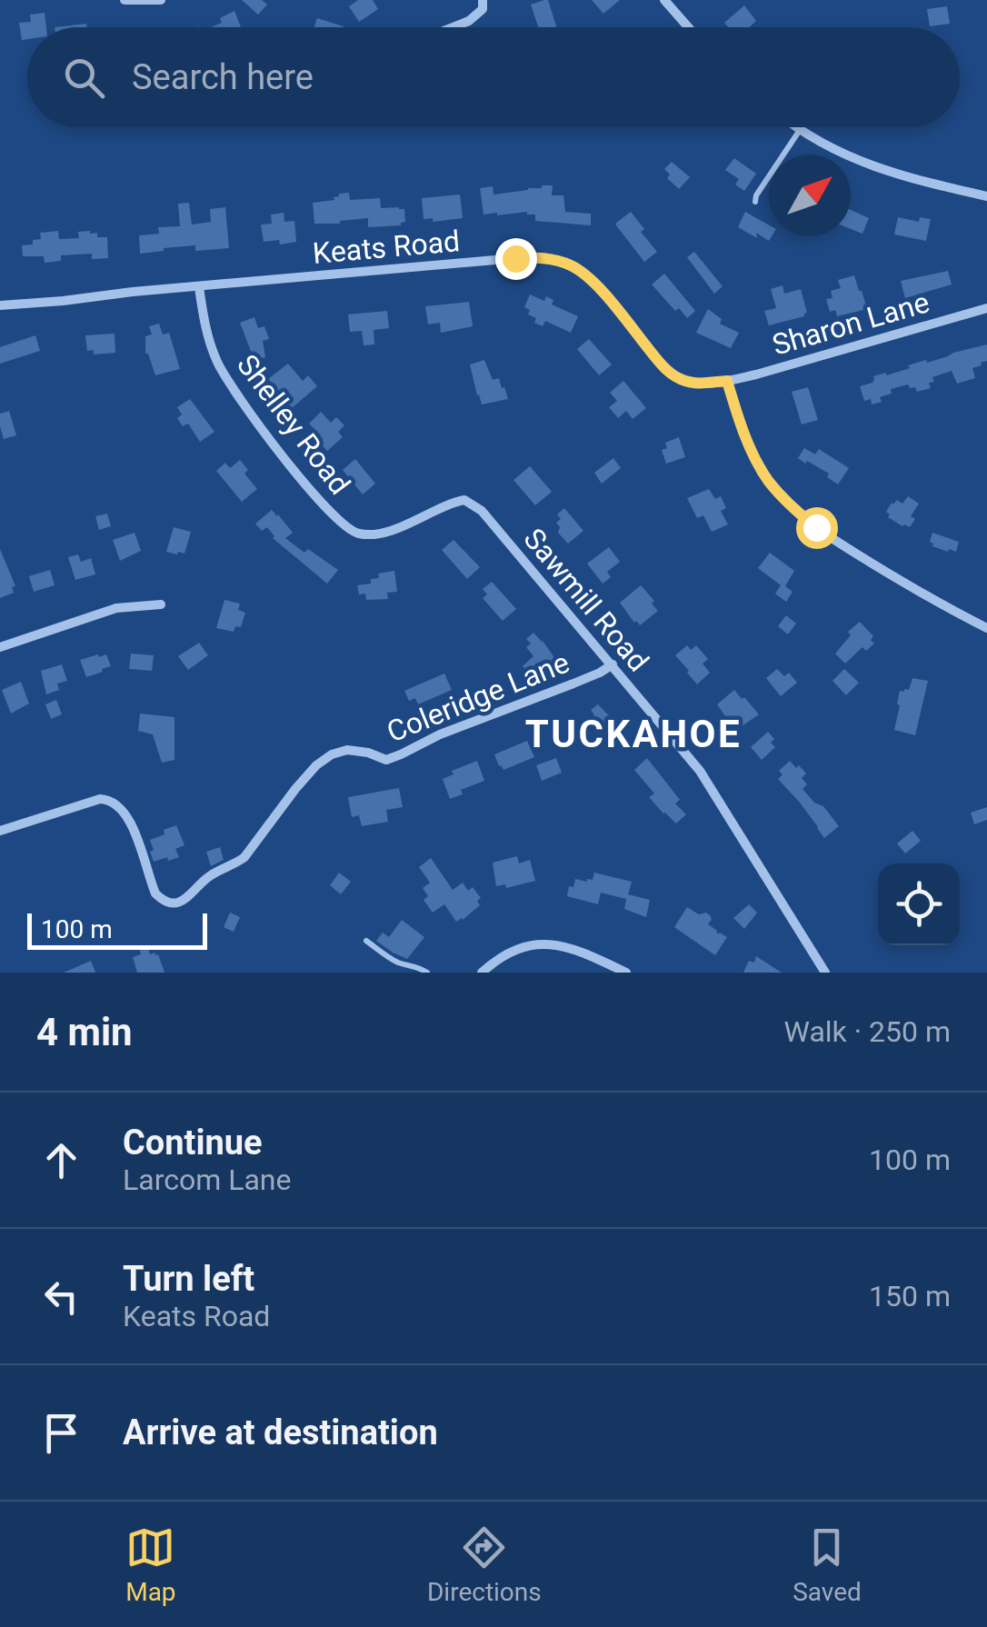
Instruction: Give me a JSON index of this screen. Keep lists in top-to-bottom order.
{
  "streets": {
    "street": [
      "Keats Road",
      "Sharon Lane",
      "Shelley Road",
      "Sawmill Road",
      "Coleridge Lane"
    ]
  },
  "crossings": [
    ["Keats Road", "Sharon Lane"],
    ["Keats Road", "Shelley Road"],
    ["Shelley Road", "Sawmill Road"],
    ["Sawmill Road", "Coleridge Lane"]
  ],
  "districts": ["TUCKAHOE"],
  "scale_bar": "100 m",
  "north": "top right",
  "page": {
    "search": "Search here",
    "scale": "100 m",
    "heading": ["4 min", "Walk · 250 m"],
    "list": [
      ["Continue", "Larcom Lane", "100 m"],
      ["Turn left", "Keats Road", "150 m"],
      "Arrive at destination"
    ],
    "nav": ["Map", "Directions", "Saved"]
  }
}
